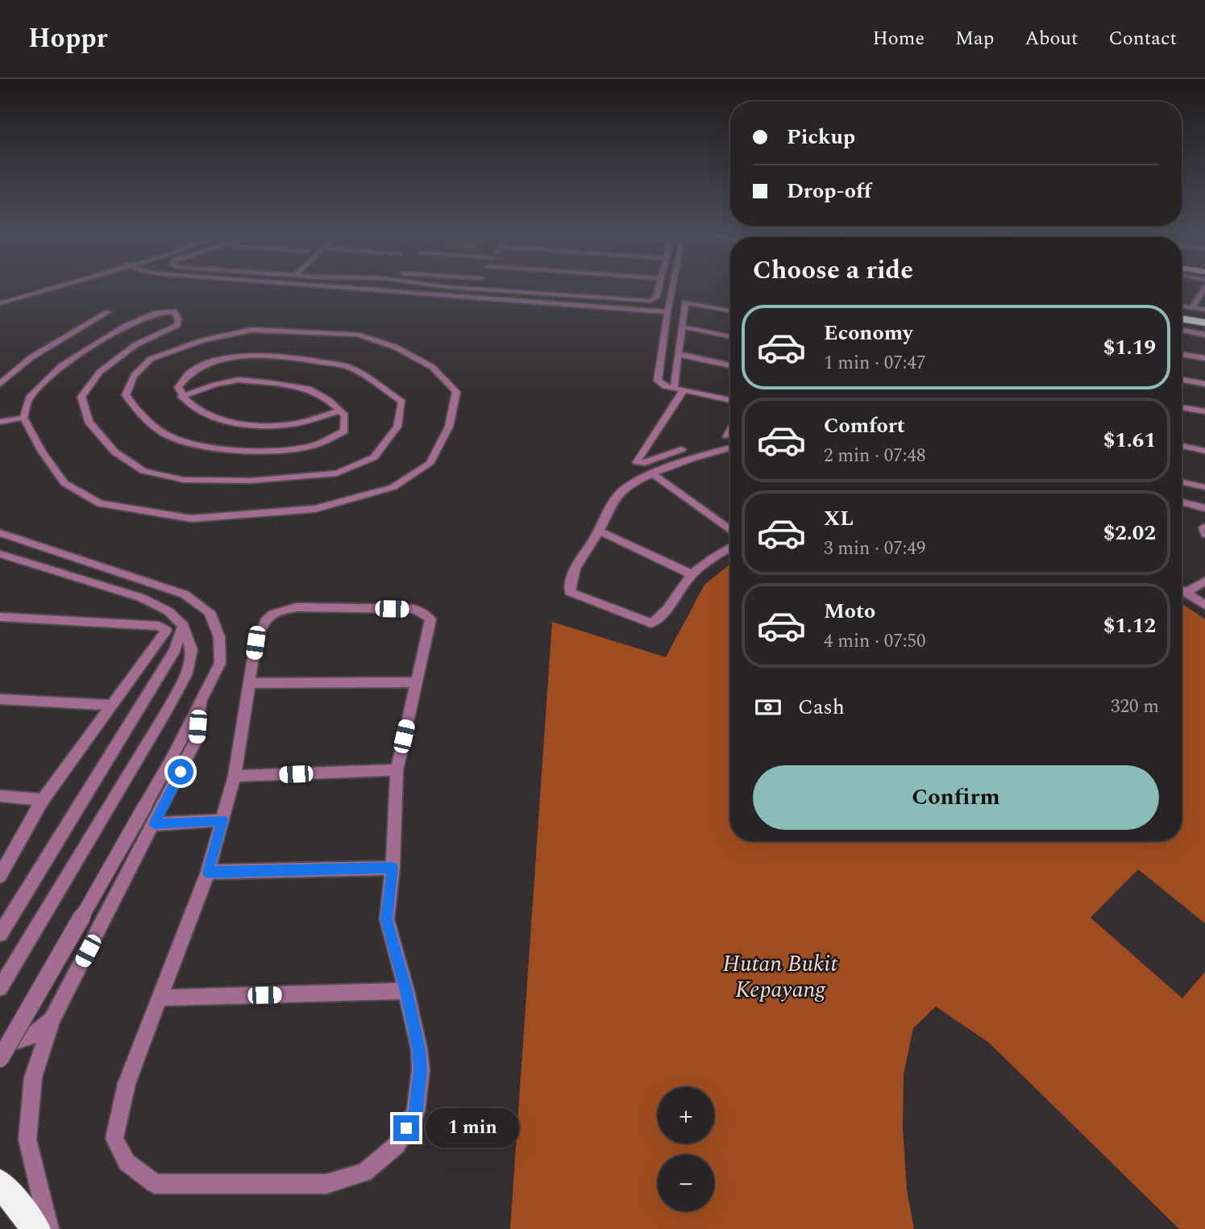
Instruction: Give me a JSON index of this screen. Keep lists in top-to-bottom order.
{
  "parks": ["Hutan Bukit Kepayang"],
  "page": {
    "header": "Hoppr",
    "nav": [
      "Home",
      "Map",
      "About",
      "Contact"
    ],
    "banner": ["Pickup", "Drop-off"],
    "heading": "Choose a ride",
    "list": [
      {
        "name": "Economy",
        "note": "1 min · 07:47",
        "value": "$1.19"
      },
      {
        "name": "Comfort",
        "note": "2 min · 07:48",
        "value": "$1.61"
      },
      {
        "name": "XL",
        "note": "3 min · 07:49",
        "value": "$2.02"
      },
      {
        "name": "Moto",
        "note": "4 min · 07:50",
        "value": "$1.12"
      }
    ],
    "pay": ["Cash", "320 m"],
    "buttons": "Confirm",
    "map_buttons": ["+", "−"],
    "bubble": "1 min"
  }
}
